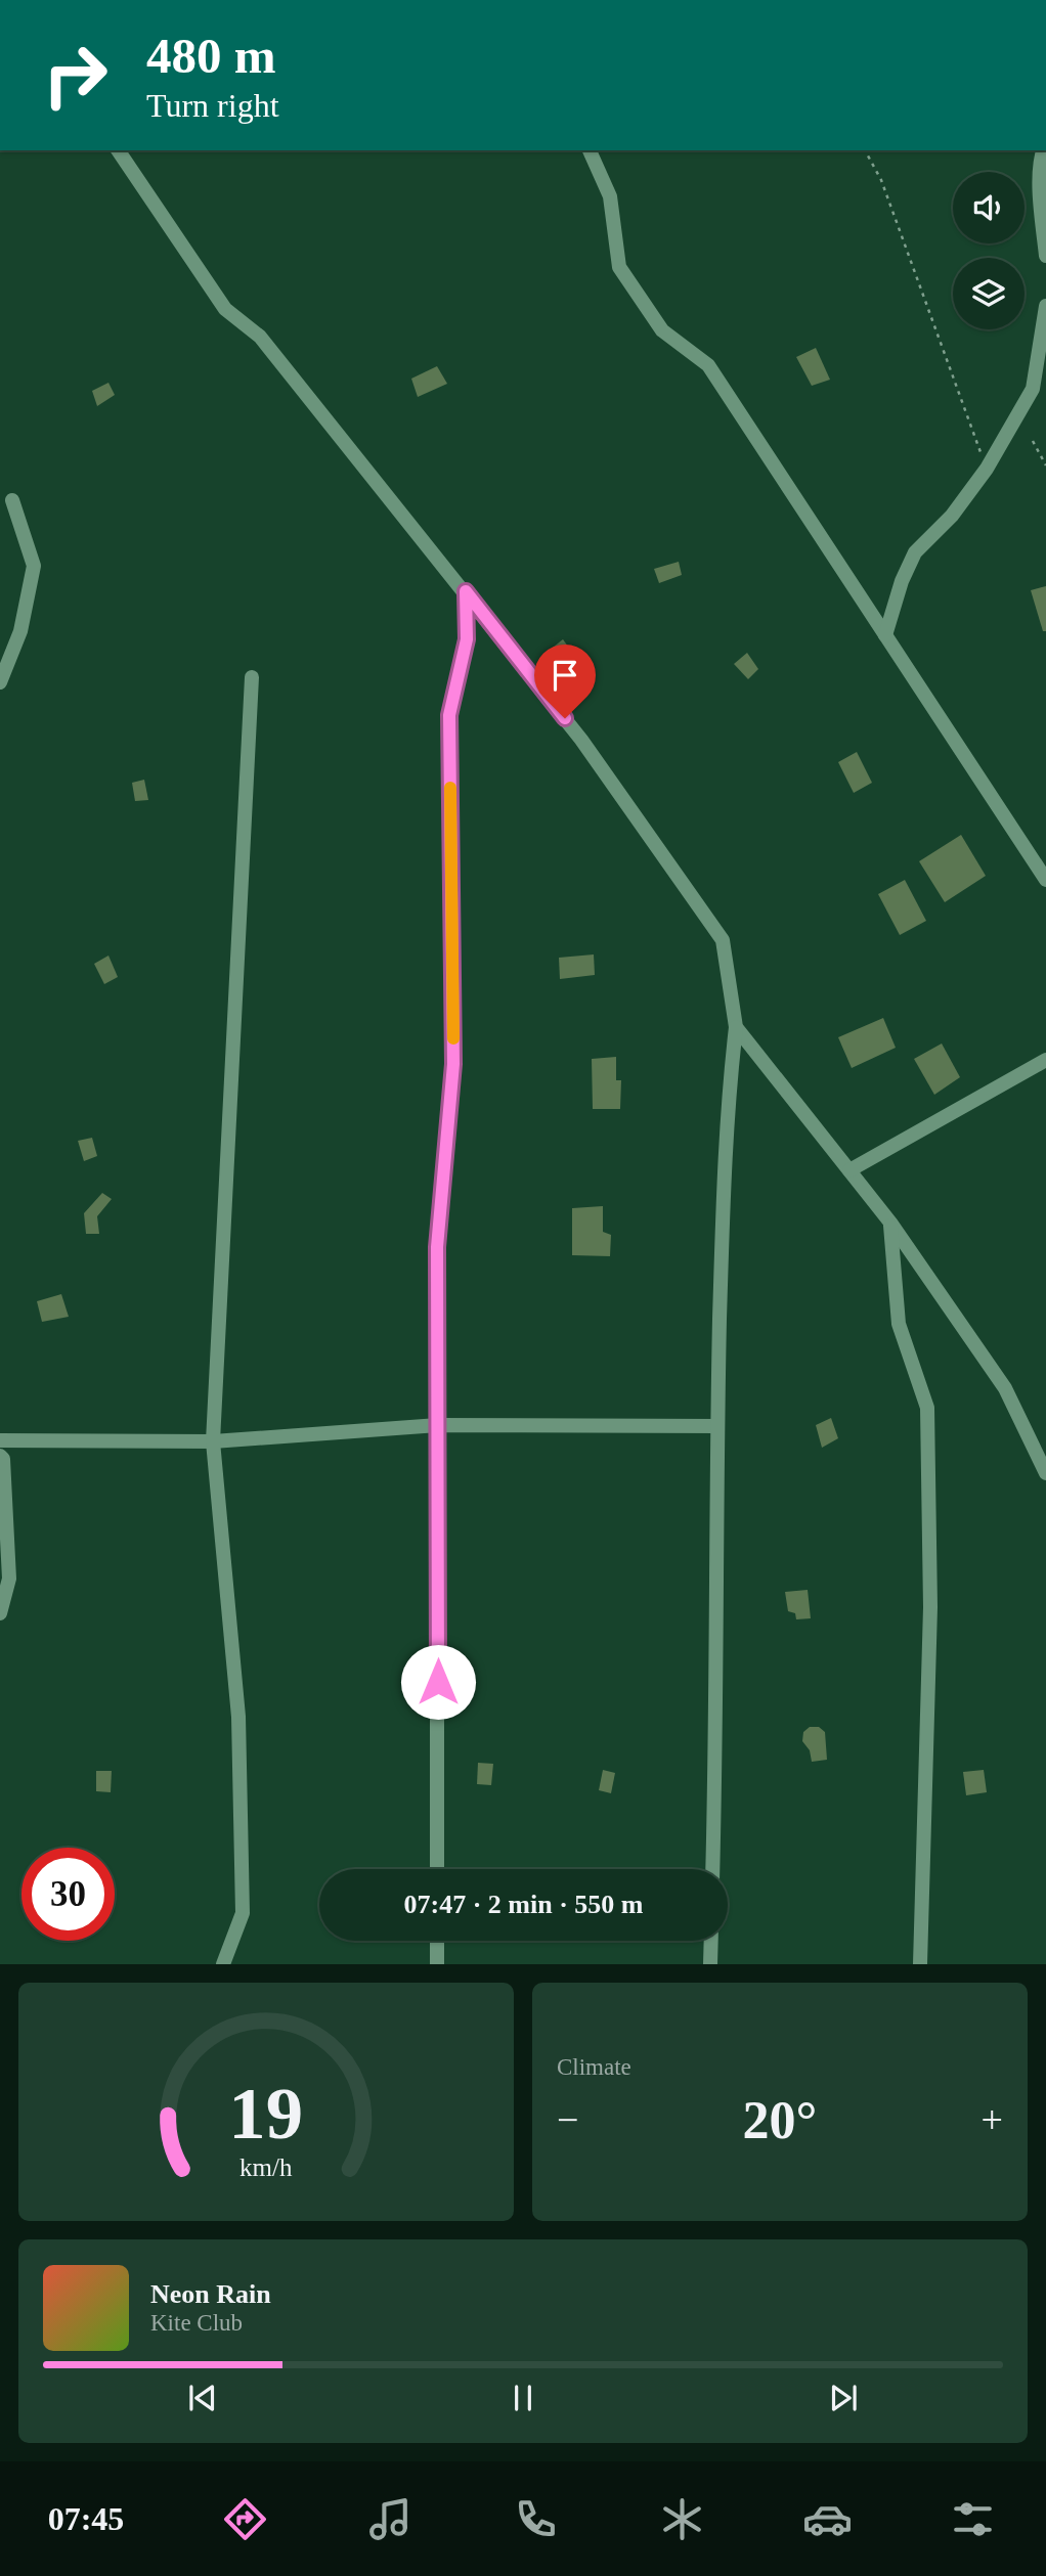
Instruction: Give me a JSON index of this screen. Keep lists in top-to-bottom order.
{
  "page": {
    "turn": ["480 m", "Turn right"],
    "limit": "30",
    "trip": "07:47 · 2 min · 550 m",
    "tile": "Climate",
    "heat": ["−", "20°", "+"],
    "song": ["Neon Rain", "Kite Club"],
    "tabs": "07:45",
    "gauge": ["19", "km/h"]
  }
}
